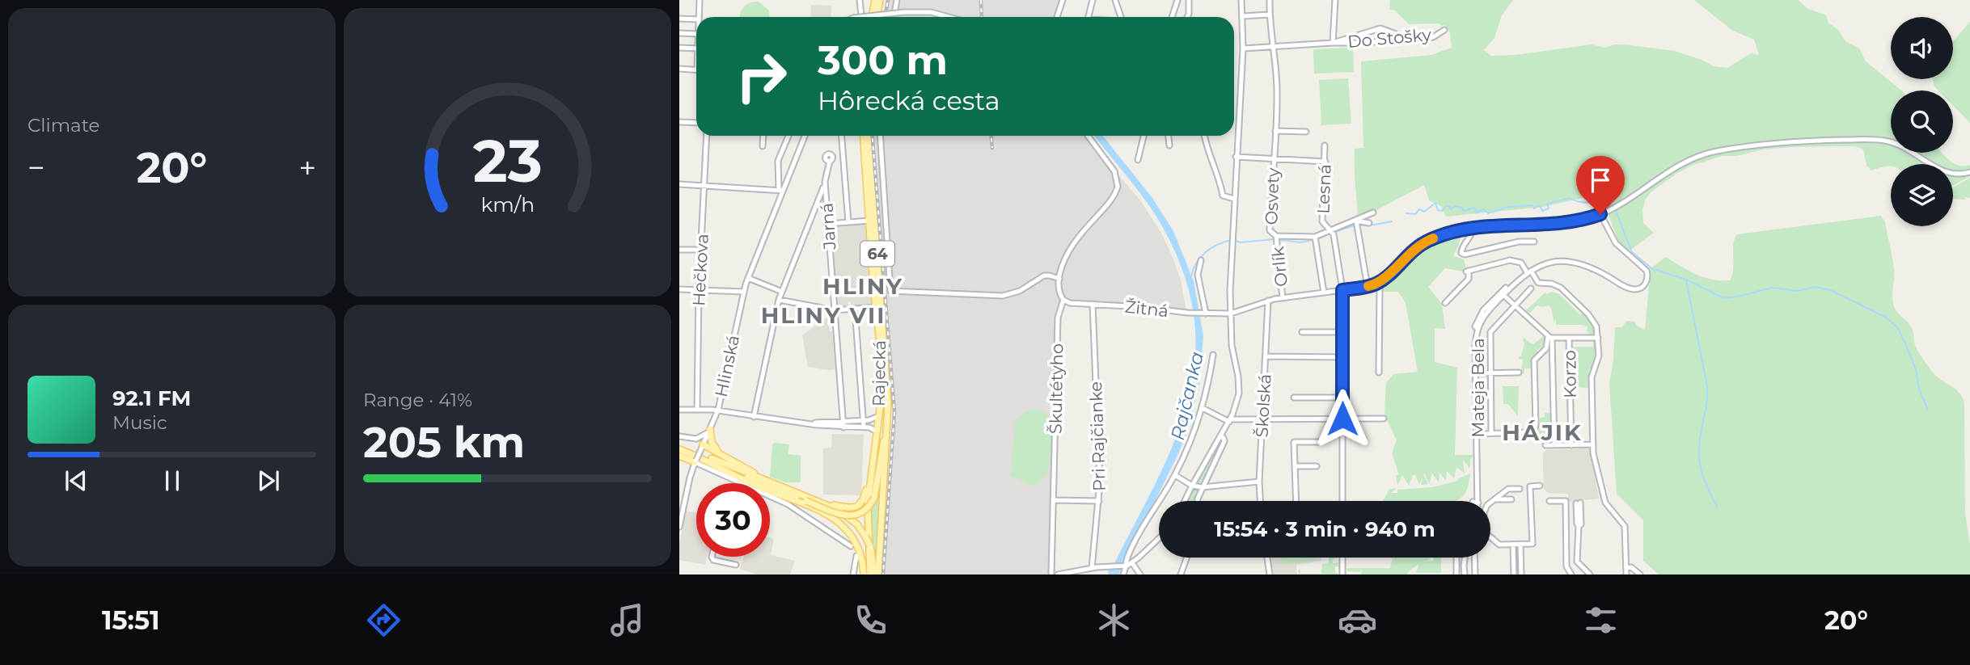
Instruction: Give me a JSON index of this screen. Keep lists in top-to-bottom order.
{
  "streets": {
    "main road": ["64", "Rajecká"],
    "street": [
      "Do Stošky",
      "Lesná",
      "Osvety",
      "Jarná",
      "Orlík",
      "Hečkova",
      "Žitná",
      "Hlinská",
      "Korzo",
      "Mateja Bela",
      "Škultétyho",
      "Školská",
      "Pri Rajčianke"
    ]
  },
  "crossings": [
    ["Do Stošky", "Osvety"],
    ["Lesná", "Osvety"],
    ["Osvety", "Orlík"],
    ["Orlík", "Žitná"],
    ["Žitná", "Škultétyho"],
    ["Žitná", "Školská"],
    ["Žitná", "Pri Rajčianke"]
  ],
  "districts": ["HLINY", "HLINY VII", "HÁJIK"],
  "water": ["Rajčanka"],
  "page": {
    "tile": [
      "Climate",
      ["Range · 41%", "205 km"]
    ],
    "turn": ["300 m", "Hôrecká cesta"],
    "heat": ["−", "20°", "+"],
    "song": ["92.1 FM", "Music"],
    "limit": "30",
    "trip": "15:54 · 3 min · 940 m",
    "tabs": ["15:51", "20°"],
    "gauge": ["23", "km/h"]
  }
}
